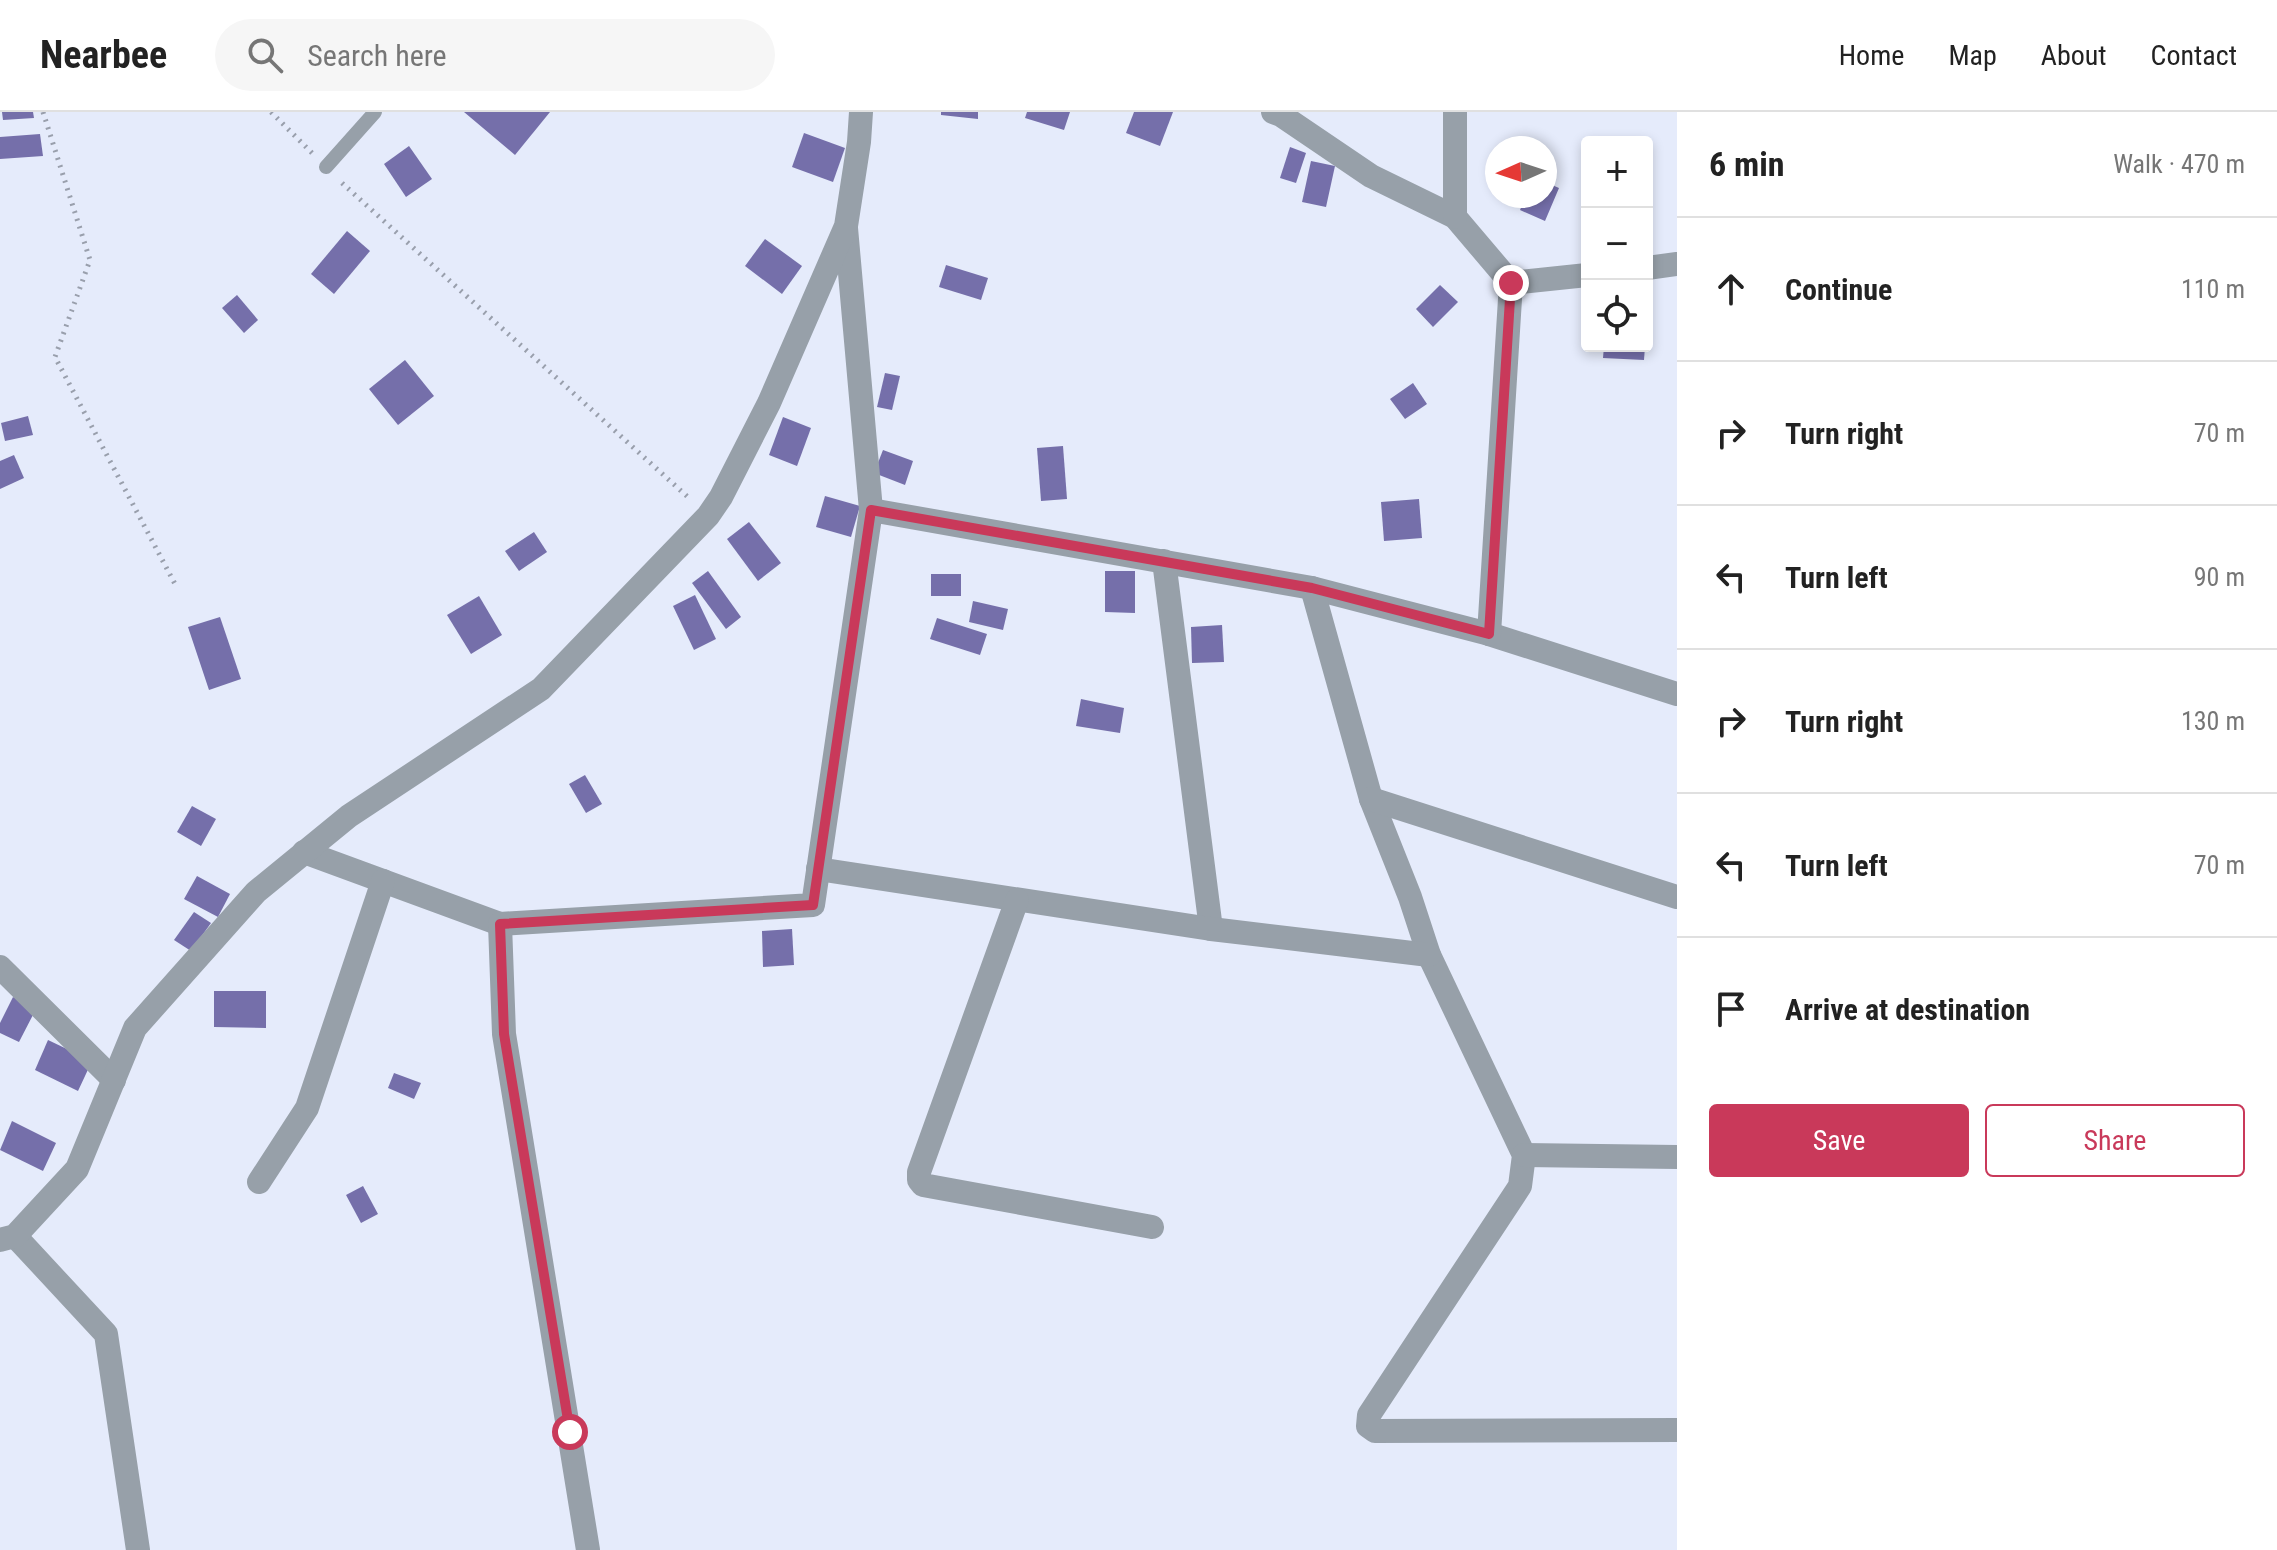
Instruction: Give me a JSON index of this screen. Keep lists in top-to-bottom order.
{
  "north": "left",
  "page": {
    "header": "Nearbee",
    "search": "Search here",
    "nav": [
      "Home",
      "Map",
      "About",
      "Contact"
    ],
    "heading": ["6 min", "Walk · 470 m"],
    "map_buttons": ["+", "−"],
    "list": [
      ["Continue", "110 m"],
      ["Turn right", "70 m"],
      ["Turn left", "90 m"],
      ["Turn right", "130 m"],
      ["Turn left", "70 m"],
      "Arrive at destination"
    ],
    "buttons": ["Save", "Share"]
  }
}
